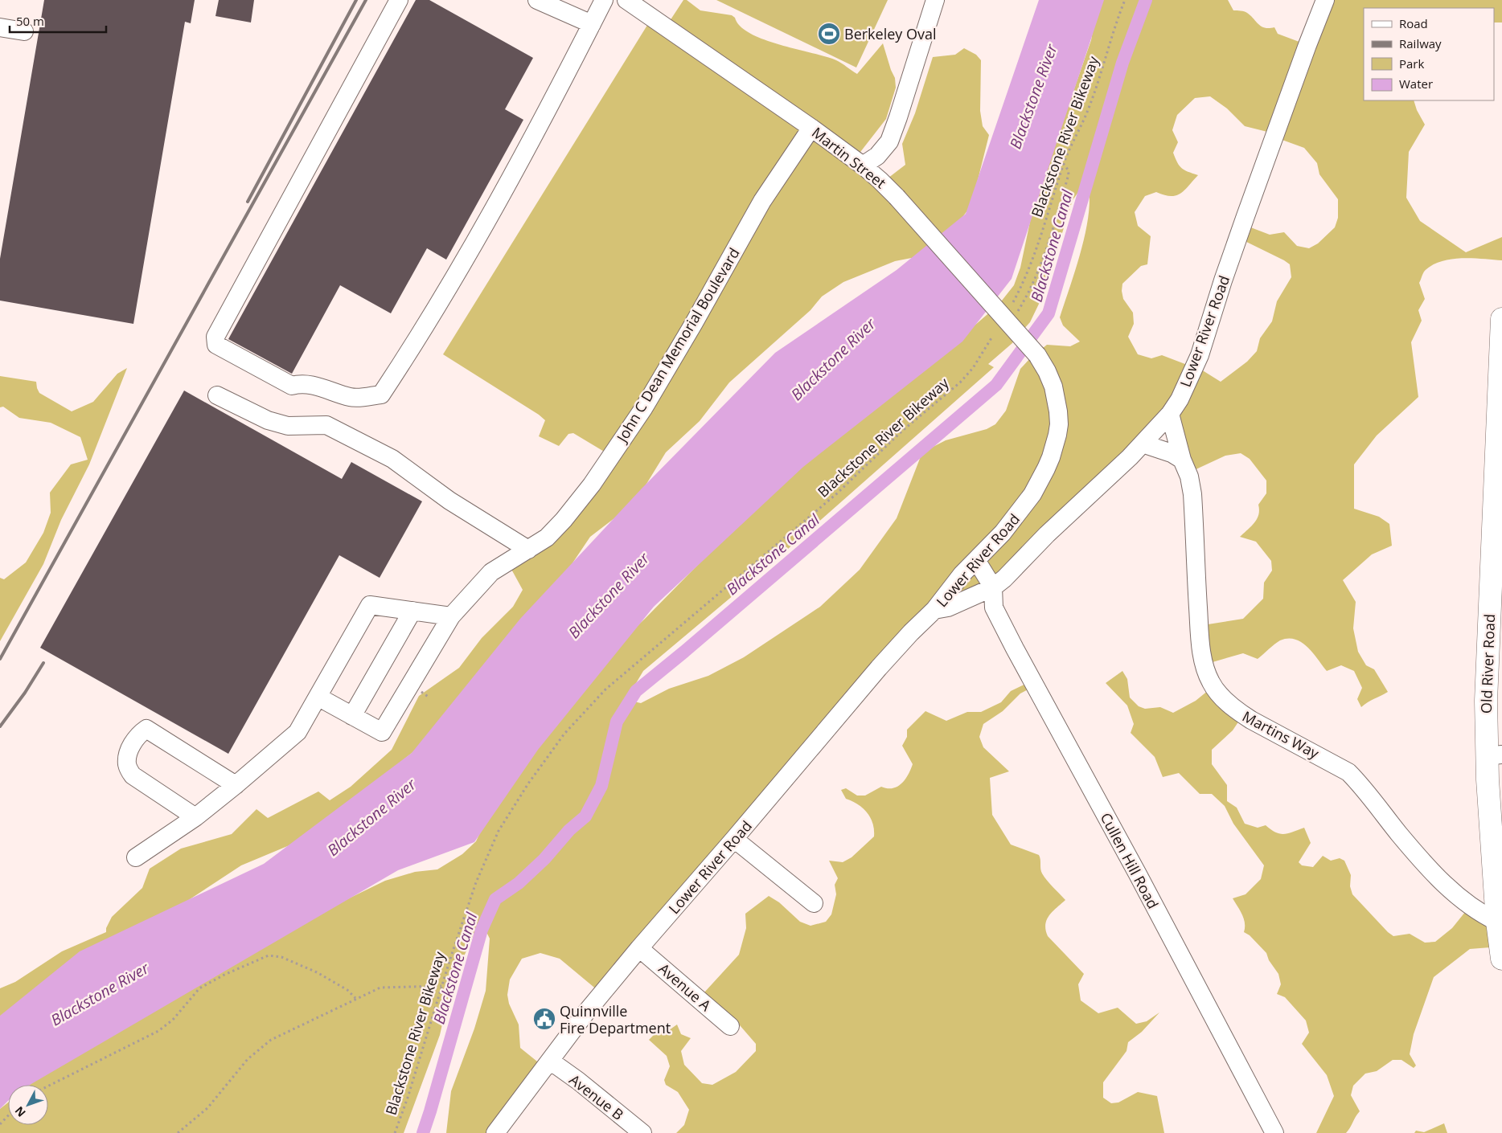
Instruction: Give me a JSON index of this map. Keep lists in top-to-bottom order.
{
  "streets": {
    "main road": ["Old River Road"],
    "street": [
      "Martin Street",
      "Lower River Road",
      "John C Dean Memorial Boulevard",
      "Martins Way",
      "Cullen Hill Road",
      "Avenue A",
      "Avenue B"
    ],
    "path": ["Blackstone River Bikeway"]
  },
  "crossings": [
    ["Martin Street", "Lower River Road"],
    ["Martin Street", "John C Dean Memorial Boulevard"],
    ["Lower River Road", "Martins Way"],
    ["Lower River Road", "Cullen Hill Road"],
    ["Lower River Road", "Avenue A"],
    ["Lower River Road", "Avenue B"],
    ["Old River Road", "Martins Way"]
  ],
  "water": ["Blackstone River", "Blackstone Canal"],
  "places": {
    "sports": ["Berkeley Oval"],
    "public building": ["Quinnville Fire Department"]
  },
  "legend": [
    "Road",
    "Railway",
    "Park",
    "Water"
  ],
  "scale_bar": "50 m",
  "north": "bottom left"
}
